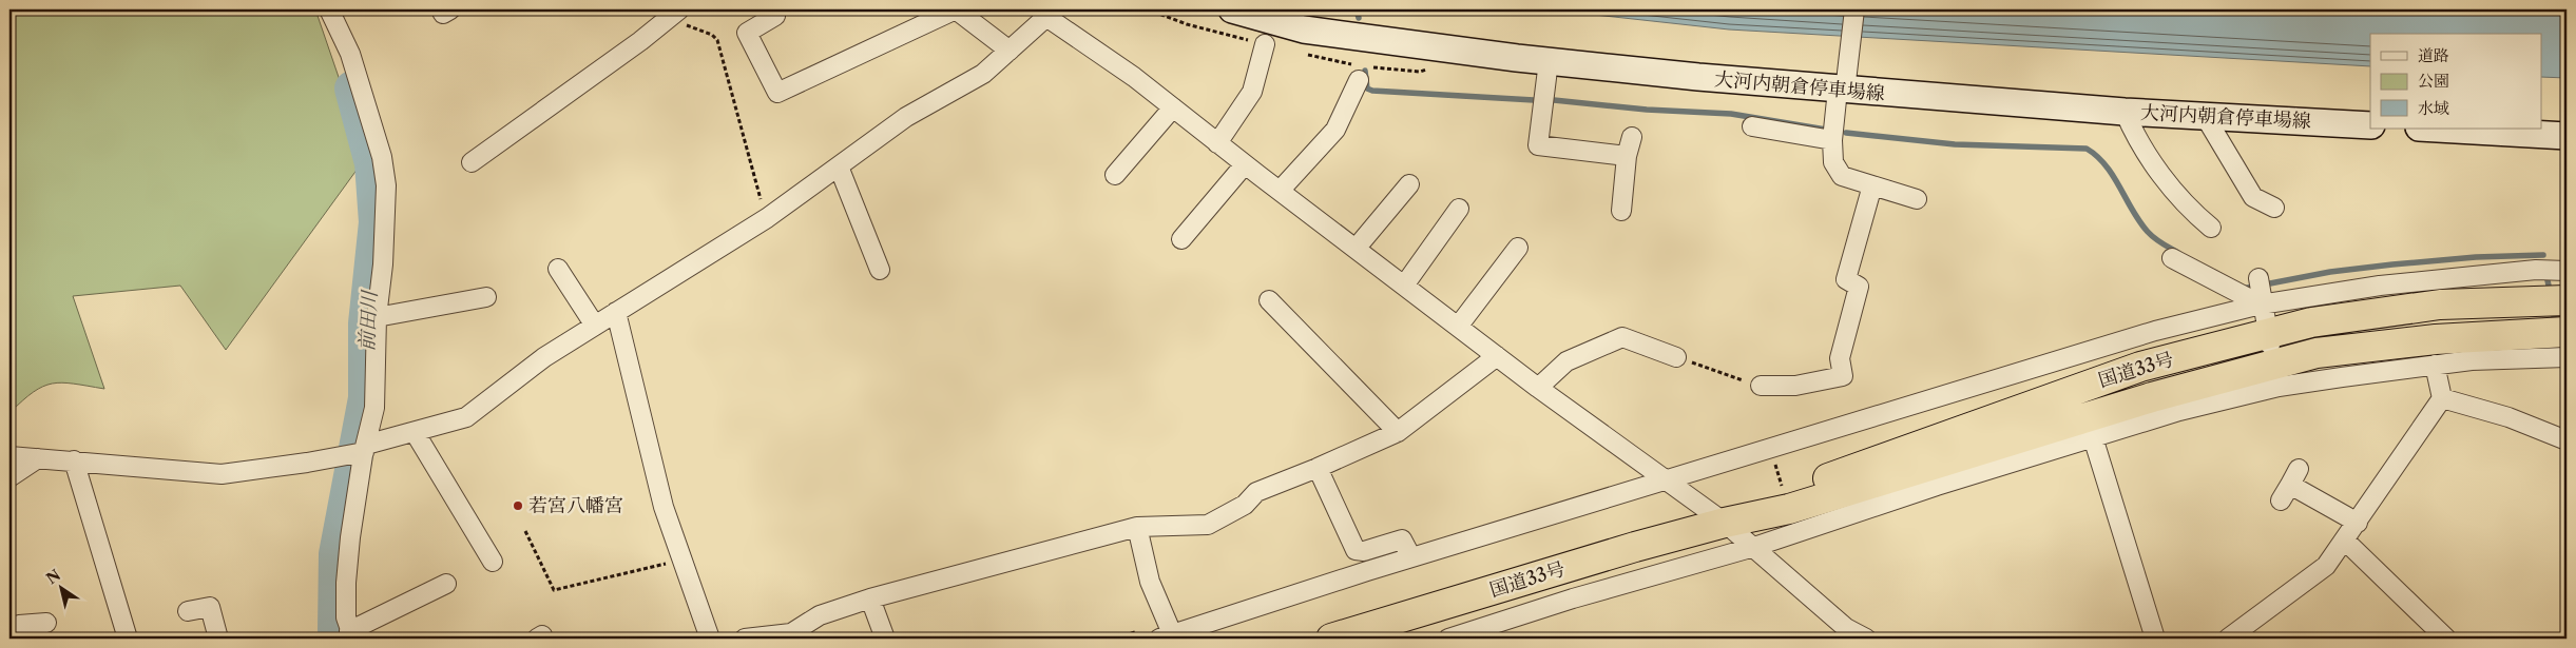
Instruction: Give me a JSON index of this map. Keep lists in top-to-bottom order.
{
  "streets": {
    "highway": ["国道33号"],
    "main road": ["大河内朝倉停車場線"]
  },
  "water": ["前田川"],
  "places": ["若宮八幡宮"],
  "legend": ["道路", "公園", "水域"],
  "north": "top left"
}
